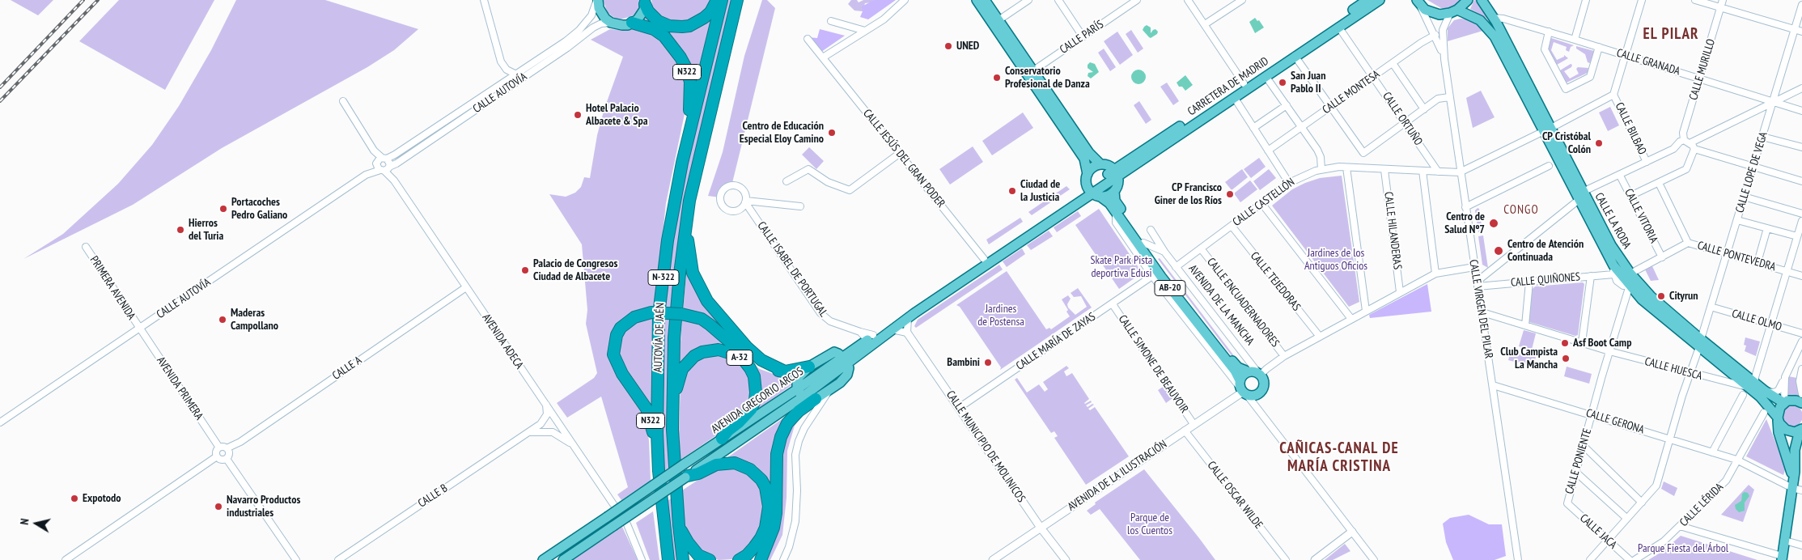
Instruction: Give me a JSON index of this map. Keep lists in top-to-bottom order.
{
  "streets": {
    "highway": [
      "N322",
      "N-322",
      "AUTOVÍA DE JAÉN",
      "A-32"
    ],
    "main road": [
      "CARRETERA DE MADRID",
      "CALLE LA RODA",
      "AB-20",
      "AVENIDA GREGORIO ARCOS"
    ],
    "street": [
      "CALLE PARÍS",
      "CALLE GRANADA",
      "CALLE MURILLO",
      "CALLE MONTESA",
      "CALLE AUTOVÍA",
      "CALLE ORTUÑO",
      "CALLE BILBAO",
      "CALLE JESÚS DEL GRAN PODER",
      "CALLE LOPE DE VEGA",
      "CALLE CASTELLÓN",
      "CALLE VITORIA",
      "CALLE HILANDERAS",
      "CALLE PONTEVEDRA",
      "CALLE ISABEL DE PORTUGAL",
      "CALLE QUIÑONES",
      "CALLE TEJEDORAS",
      "PRIMERA AVENIDA",
      "CALLE ENCUADERNADORES",
      "AVENIDA DE LA MANCHA",
      "CALLE VIRGEN DEL PILAR",
      "CALLE OLMO",
      "AVENIDA ADECA",
      "CALLE MARÍA DE ZAYAS",
      "CALLE SIMONE DE BEAUVOIR",
      "CALLE A",
      "CALLE HUESCA",
      "AVENIDA PRIMERA",
      "CALLE GERONA",
      "CALLE MUNICIPIO DE MOLINICOS",
      "CALLE PONIENTE",
      "AVENIDA DE LA ILUSTRACIÓN",
      "CALLE OSCAR WILDE",
      "CALLE B",
      "CALLE LÉRIDA",
      "CALLE JACA"
    ]
  },
  "crossings": [
    ["CALLE GRANADA", "CALLE MURILLO"],
    ["CALLE GRANADA", "CALLE LOPE DE VEGA"],
    ["CALLE GRANADA", "CALLE LA RODA"],
    ["N322", "AUTOVÍA DE JAÉN"],
    ["CARRETERA DE MADRID", "CALLE ORTUÑO"],
    ["CARRETERA DE MADRID", "AVENIDA GREGORIO ARCOS"],
    ["CALLE MONTESA", "CALLE ORTUÑO"],
    ["CALLE MONTESA", "CALLE VIRGEN DEL PILAR"],
    ["CALLE AUTOVÍA", "PRIMERA AVENIDA"],
    ["CALLE AUTOVÍA", "AVENIDA ADECA"],
    ["CALLE AUTOVÍA", "AVENIDA PRIMERA"],
    ["CALLE ORTUÑO", "CALLE CASTELLÓN"],
    ["CALLE JESÚS DEL GRAN PODER", "AVENIDA GREGORIO ARCOS"],
    ["CALLE LOPE DE VEGA", "CALLE LA RODA"],
    ["CALLE LOPE DE VEGA", "CALLE PONTEVEDRA"],
    ["CALLE LOPE DE VEGA", "CALLE OLMO"],
    ["CALLE LOPE DE VEGA", "CALLE HUESCA"],
    ["CALLE LOPE DE VEGA", "CALLE GERONA"],
    ["CALLE LOPE DE VEGA", "CALLE JACA"],
    ["CALLE CASTELLÓN", "CALLE HILANDERAS"],
    ["CALLE CASTELLÓN", "CALLE TEJEDORAS"],
    ["CALLE CASTELLÓN", "CALLE ENCUADERNADORES"],
    ["CALLE CASTELLÓN", "AVENIDA DE LA MANCHA"],
    ["CALLE CASTELLÓN", "CALLE VIRGEN DEL PILAR"],
    ["CALLE VITORIA", "CALLE PONTEVEDRA"],
    ["CALLE LA RODA", "CALLE PONTEVEDRA"],
    ["CALLE LA RODA", "CALLE QUIÑONES"],
    ["CALLE LA RODA", "CALLE VIRGEN DEL PILAR"],
    ["CALLE LA RODA", "CALLE HUESCA"],
    ["CALLE LA RODA", "CALLE PONIENTE"],
    ["CALLE PONTEVEDRA", "CALLE PONIENTE"],
    ["CALLE ISABEL DE PORTUGAL", "AVENIDA GREGORIO ARCOS"],
    ["CALLE QUIÑONES", "CALLE VIRGEN DEL PILAR"],
    ["PRIMERA AVENIDA", "AVENIDA PRIMERA"],
    ["AB-20", "AVENIDA DE LA MANCHA"],
    ["AB-20", "AVENIDA DE LA ILUSTRACIÓN"],
    ["AVENIDA DE LA MANCHA", "AVENIDA DE LA ILUSTRACIÓN"],
    ["CALLE VIRGEN DEL PILAR", "CALLE HUESCA"],
    ["CALLE VIRGEN DEL PILAR", "CALLE GERONA"],
    ["AUTOVÍA DE JAÉN", "A-32"],
    ["AVENIDA ADECA", "CALLE A"],
    ["AVENIDA ADECA", "CALLE B"],
    ["CALLE MARÍA DE ZAYAS", "CALLE SIMONE DE BEAUVOIR"],
    ["CALLE MARÍA DE ZAYAS", "CALLE MUNICIPIO DE MOLINICOS"],
    ["A-32", "AVENIDA GREGORIO ARCOS"],
    ["CALLE SIMONE DE BEAUVOIR", "AVENIDA DE LA ILUSTRACIÓN"],
    ["CALLE A", "AVENIDA PRIMERA"],
    ["CALLE HUESCA", "CALLE PONIENTE"],
    ["CALLE GERONA", "CALLE PONIENTE"],
    ["CALLE GERONA", "CALLE LÉRIDA"],
    ["CALLE MUNICIPIO DE MOLINICOS", "AVENIDA DE LA ILUSTRACIÓN"],
    ["CALLE PONIENTE", "CALLE JACA"],
    ["AVENIDA DE LA ILUSTRACIÓN", "CALLE OSCAR WILDE"]
  ],
  "districts": ["EL PILAR", "CONGO", "CAÑICAS-CANAL DE MARÍA CRISTINA"],
  "parks": [
    "Jardines de los Antiguos Oficios",
    "Skate Park Pista deportiva Edusi",
    "Jardines de Postensa",
    "Parque de los Cuentos",
    "Parque Fiesta del Árbol"
  ],
  "places": [
    "UNED",
    "Conservatorio Profesional de Danza",
    "San Juan Pablo II",
    "Hotel Palacio Albacete & Spa",
    "Centro de Educación Especial Eloy Camino",
    "CP Cristóbal Colón",
    "Ciudad de la Justicia",
    "CP Francisco Giner de los Ríos",
    "Portacoches Pedro Galiano",
    "Centro de Salud Nº7",
    "Hierros del Turia",
    "Centro de Atención Continuada",
    "Palacio de Congresos Ciudad de Albacete",
    "Cityrun",
    "Maderas Campollano",
    "Asf Boot Camp",
    "Club Campista La Mancha",
    "Bambini",
    "Expotodo",
    "Navarro Productos industriales"
  ],
  "north": "left"
}
